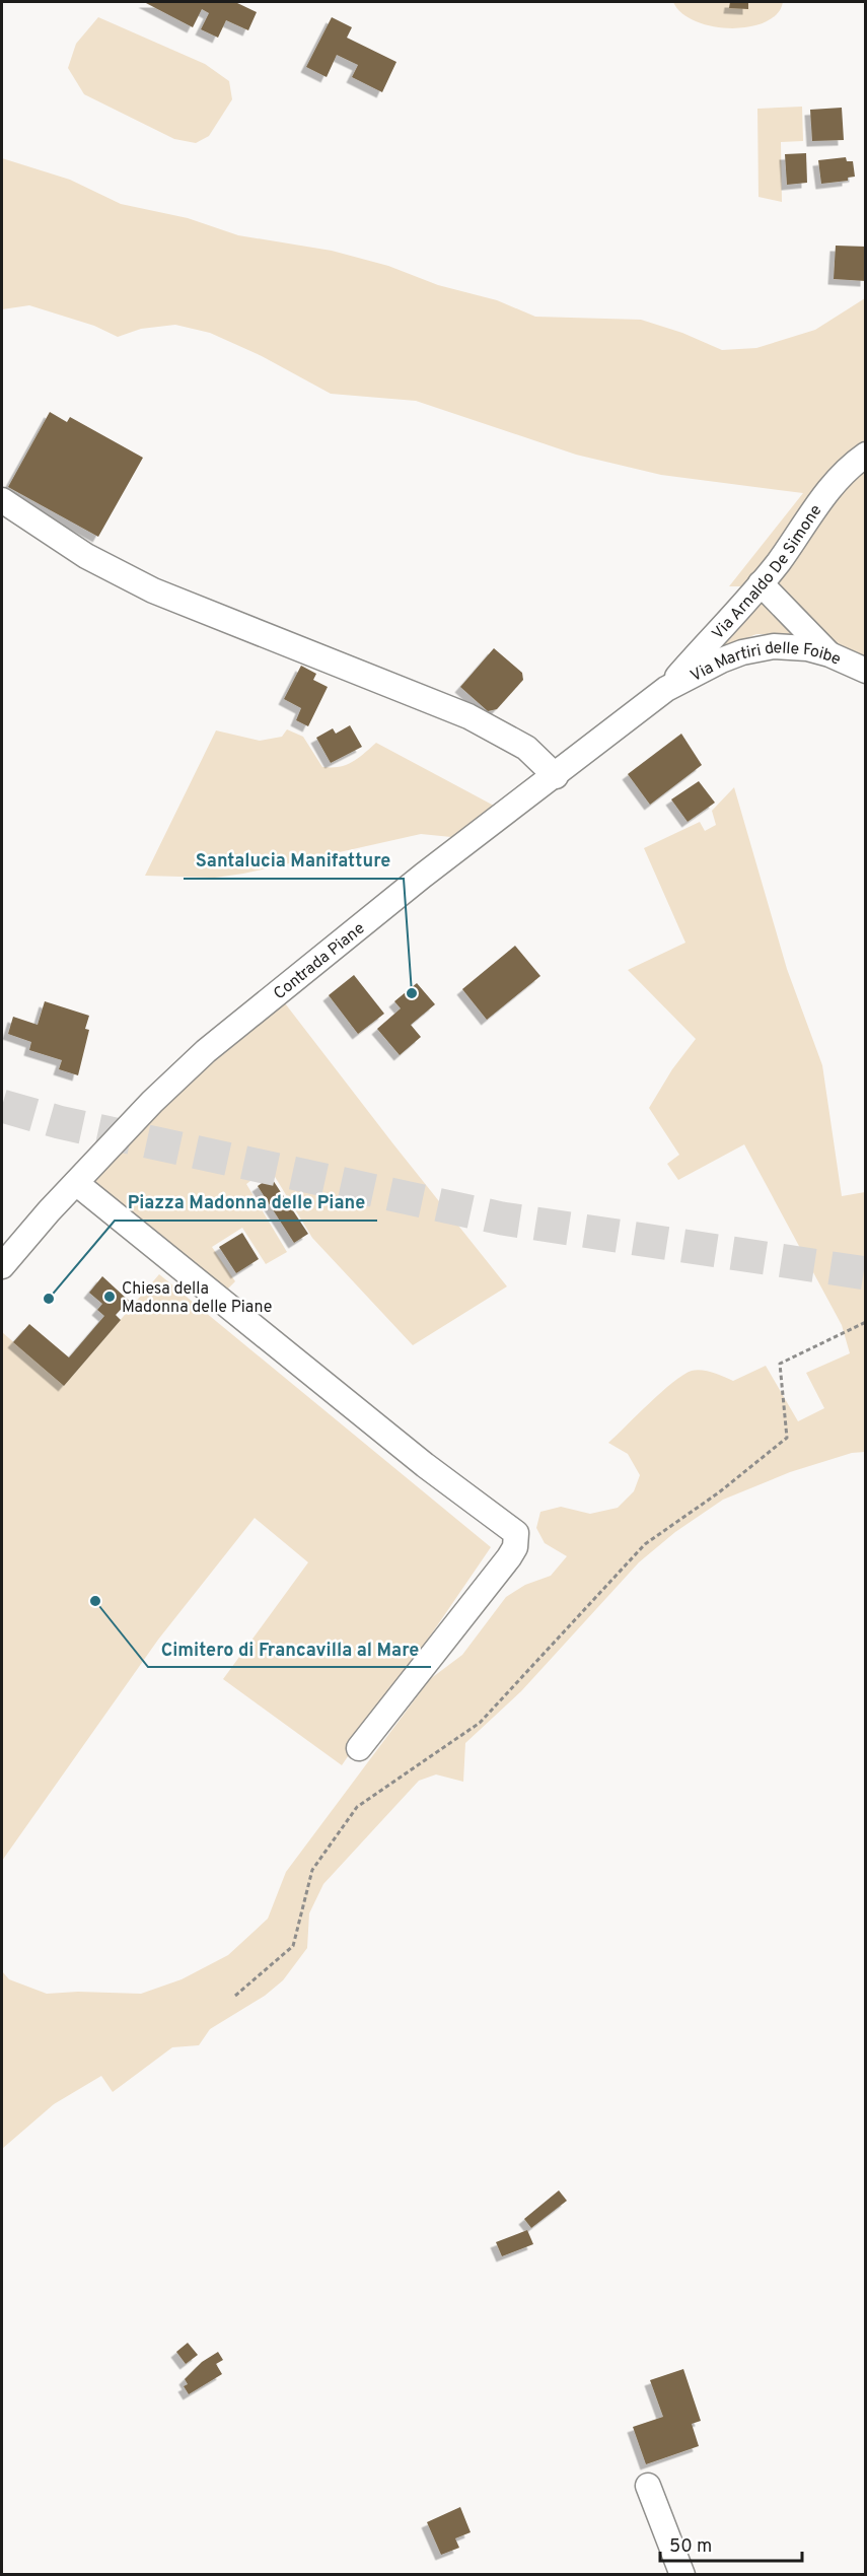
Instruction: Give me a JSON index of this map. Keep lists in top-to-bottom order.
{
  "streets": {
    "street": ["Via Arnaldo De Simone", "Via Martiri delle Foibe", "Contrada Piane"]
  },
  "crossings": [
    ["Via Arnaldo De Simone", "Via Martiri delle Foibe"],
    ["Via Arnaldo De Simone", "Contrada Piane"],
    ["Via Martiri delle Foibe", "Contrada Piane"]
  ],
  "places": [
    "Santalucia Manifatture",
    "Chiesa della Madonna delle Piane",
    "Piazza Madonna delle Piane",
    "Cimitero di Francavilla al Mare"
  ],
  "scale_bar": "50 m"
}
